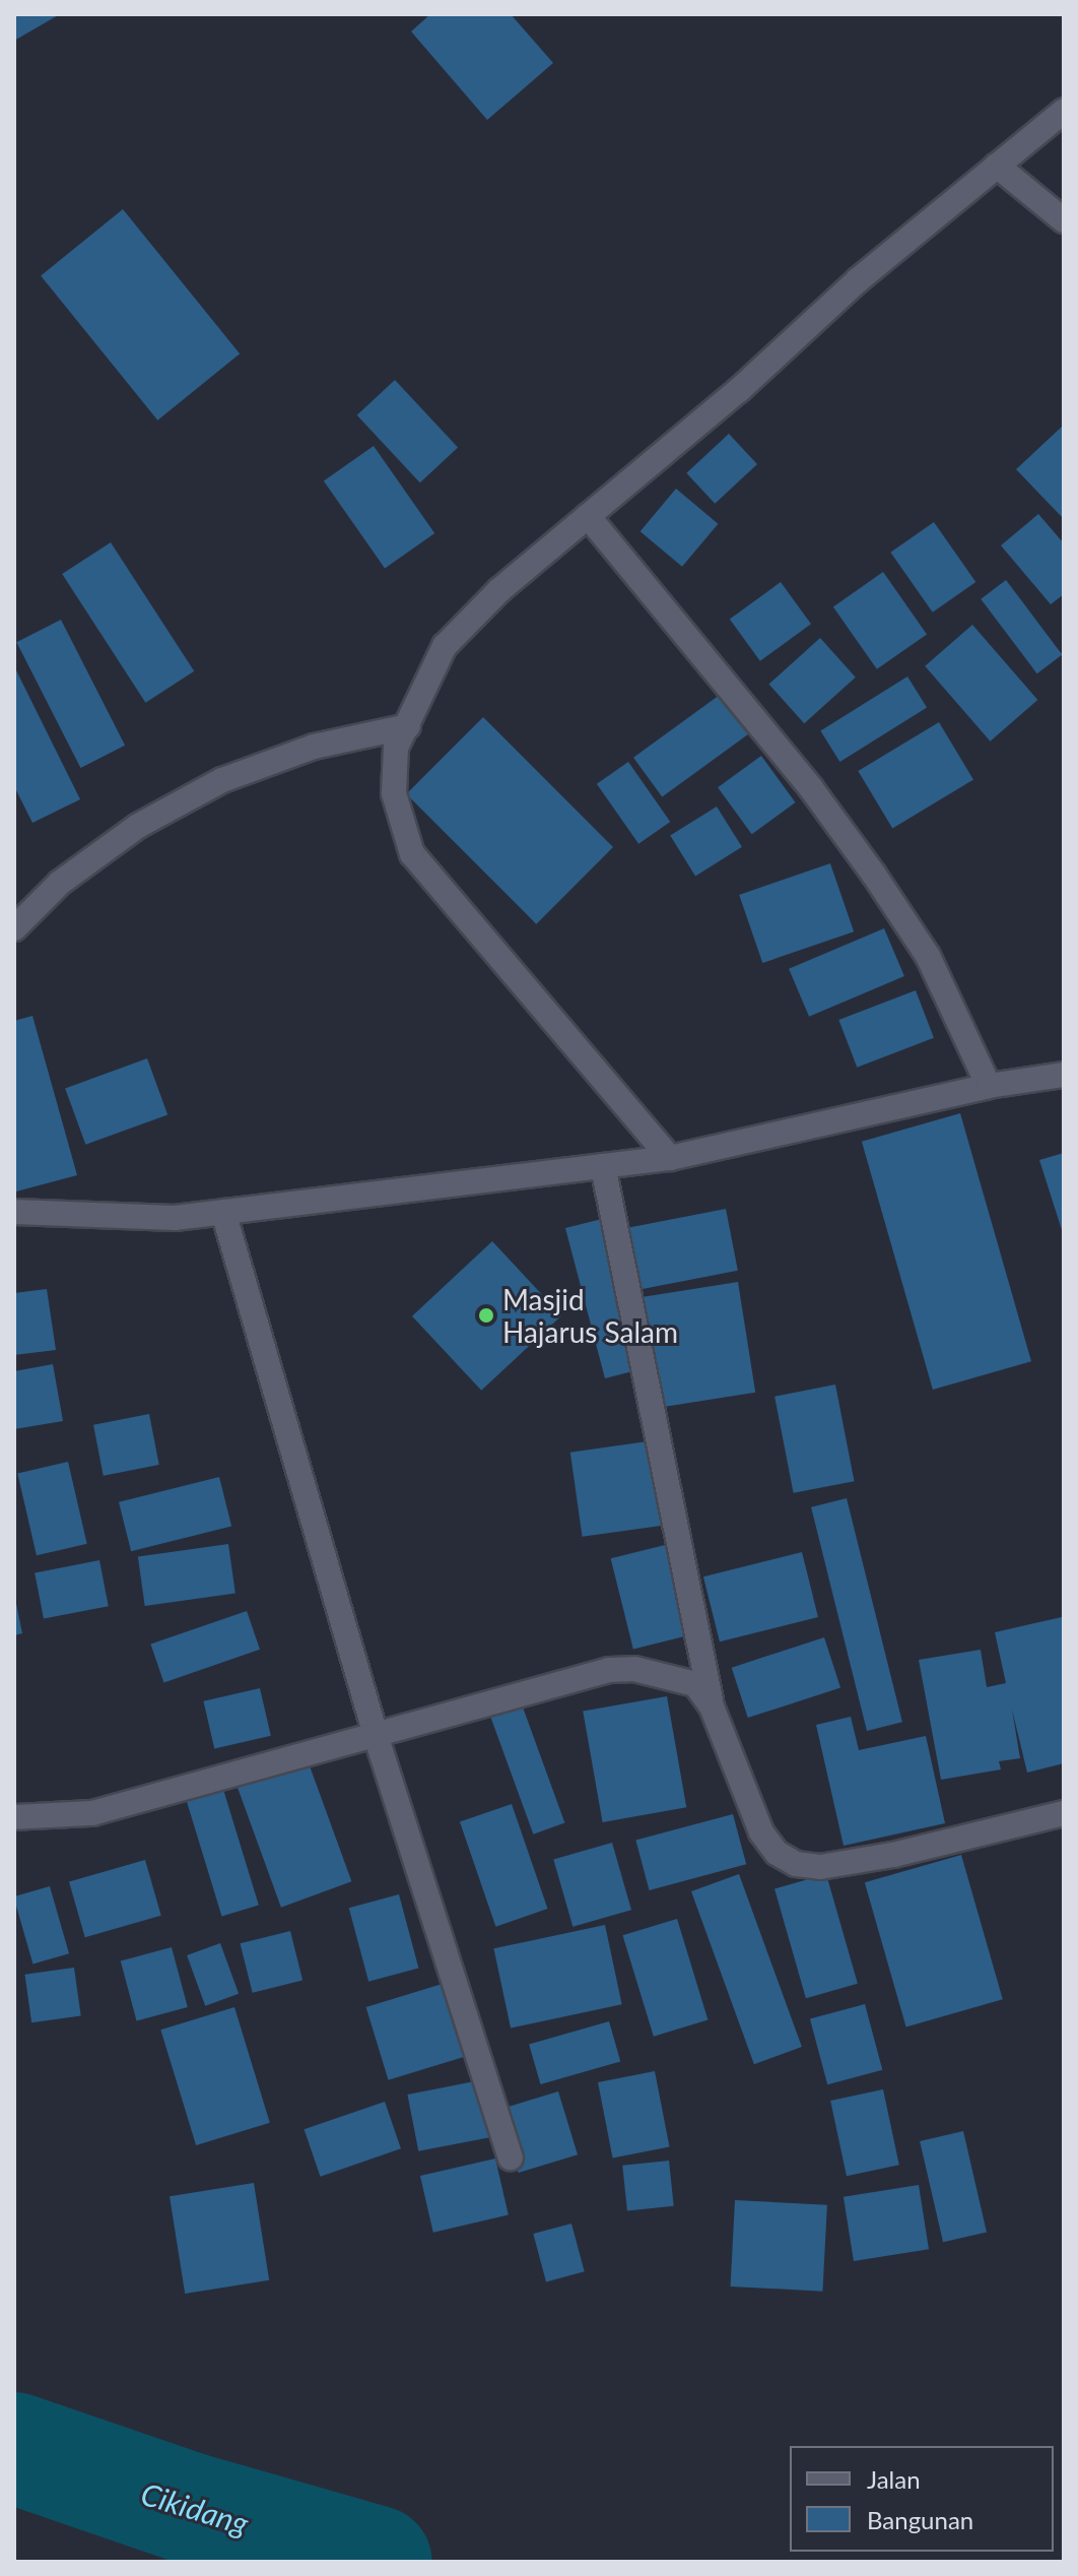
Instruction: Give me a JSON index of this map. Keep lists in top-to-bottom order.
{
  "water": ["Cikidang"],
  "places": ["Masjid Hajarus Salam"],
  "legend": ["Jalan", "Bangunan"]
}
